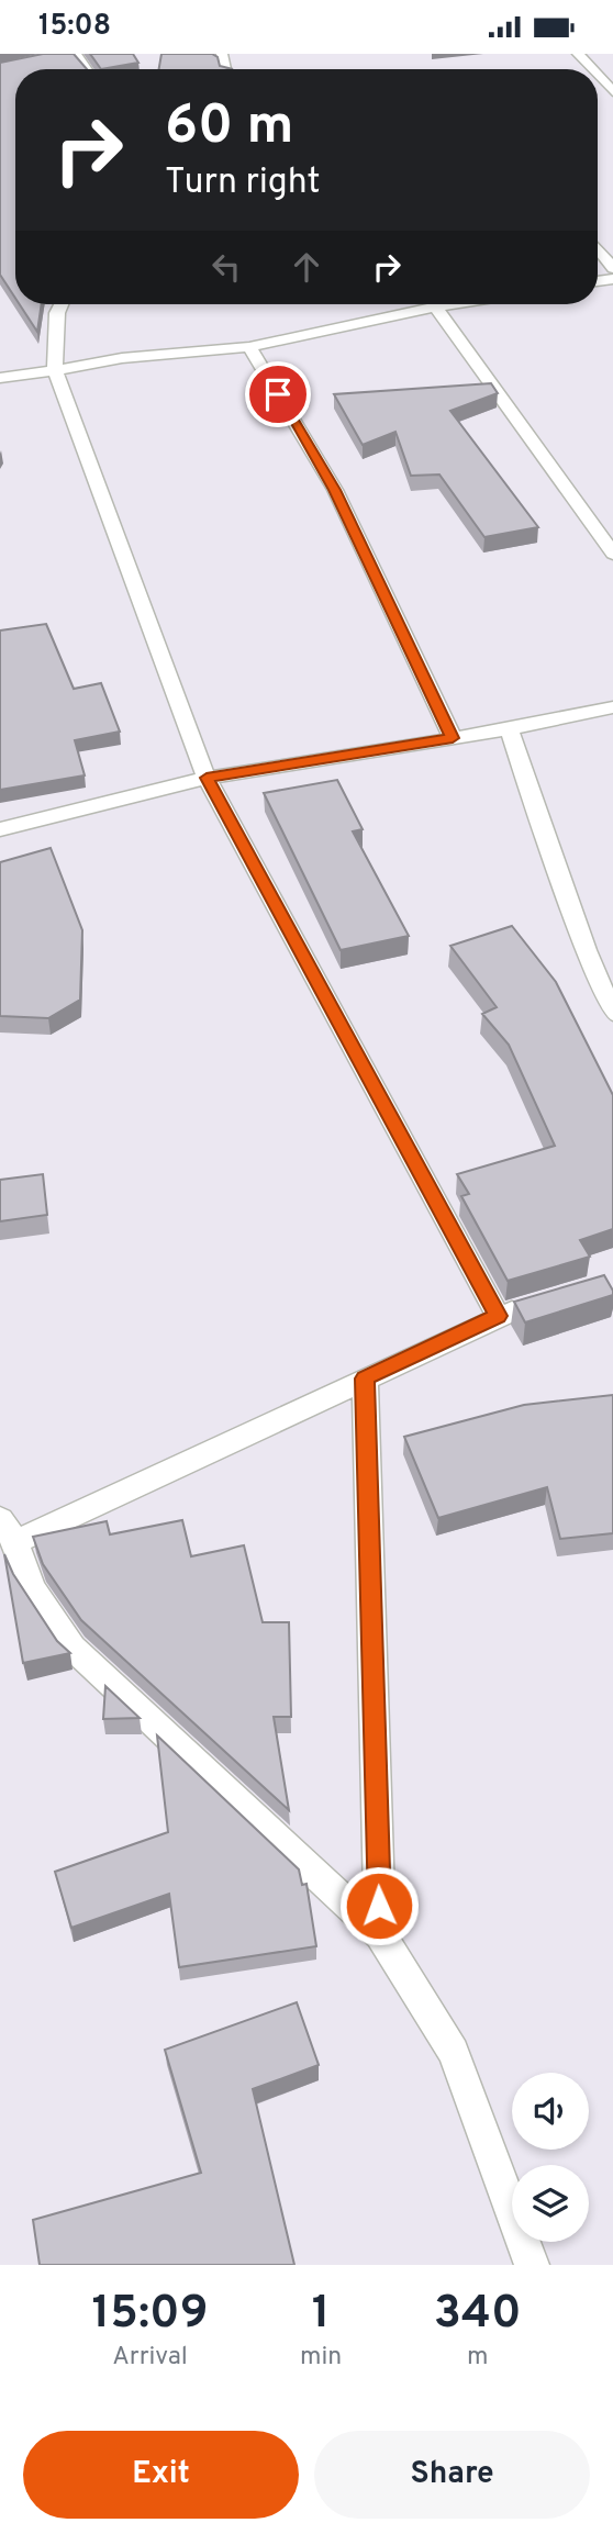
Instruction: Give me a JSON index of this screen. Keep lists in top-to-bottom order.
{
  "page": {
    "status": "15:08",
    "turn": ["60 m", "Turn right"],
    "eta": [
      "15:09",
      "Arrival",
      "1",
      "min",
      "340",
      "m"
    ],
    "buttons": ["Exit", "Share"]
  }
}
